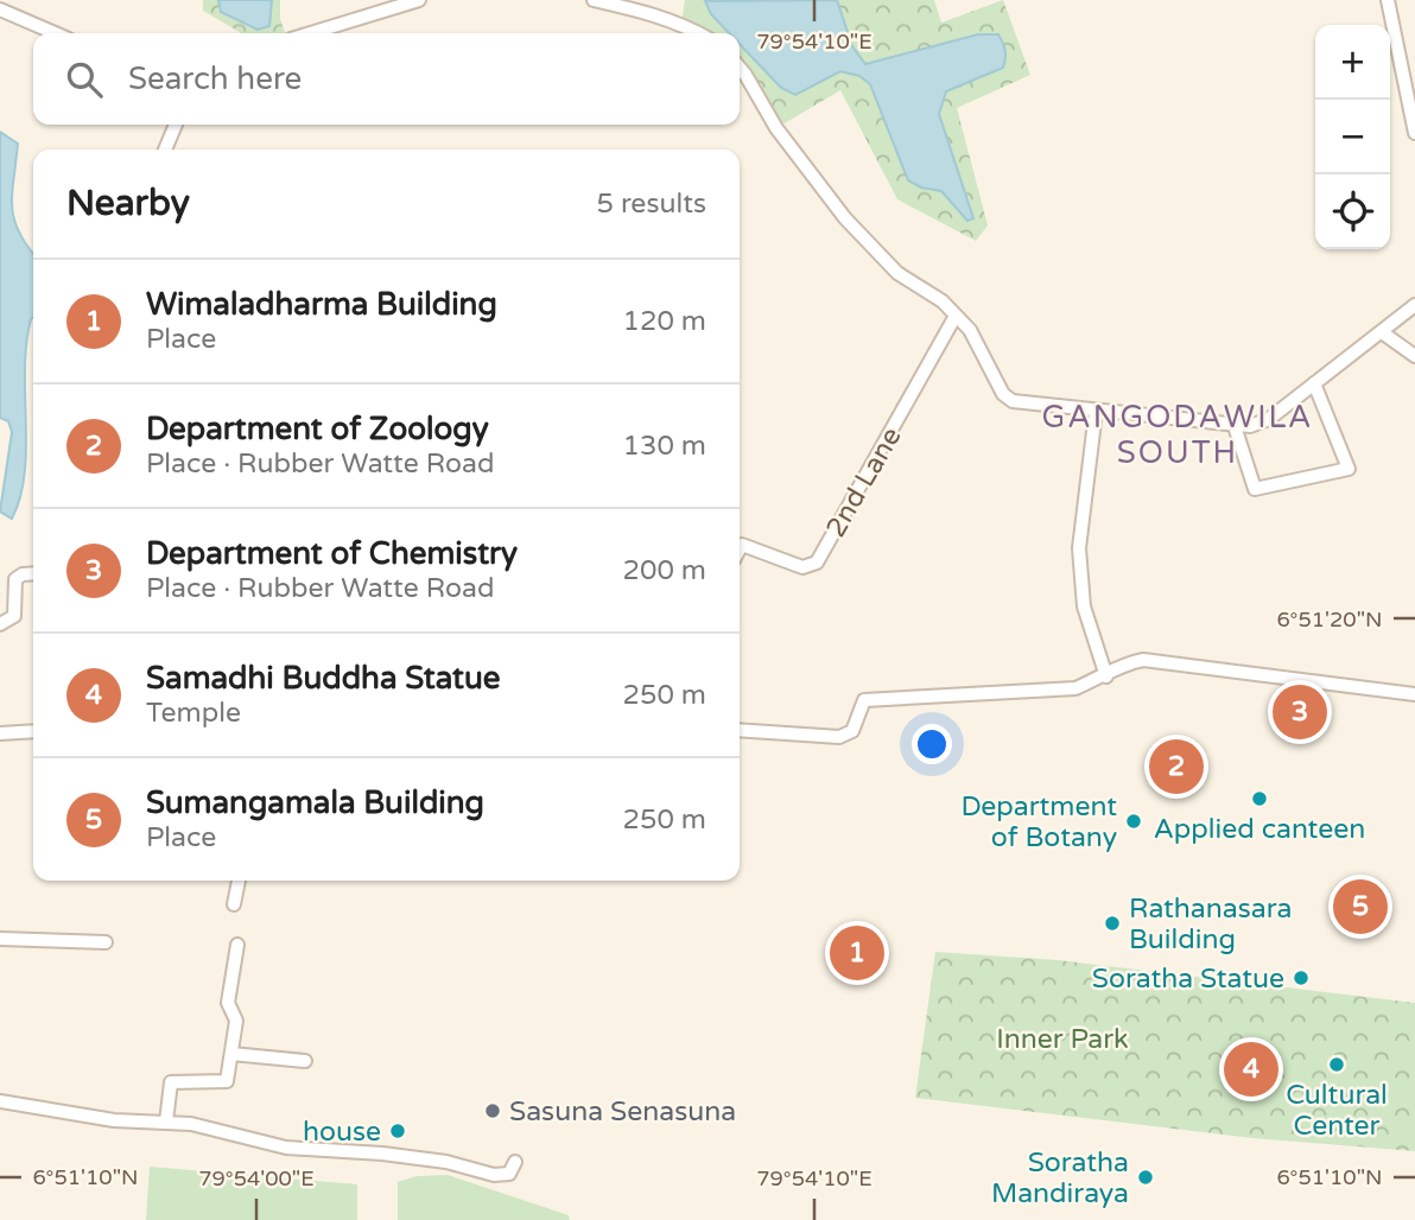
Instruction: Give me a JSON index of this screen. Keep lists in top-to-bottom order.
{
  "streets": {
    "street": ["2nd Lane"]
  },
  "districts": ["GANGODAWILA SOUTH"],
  "parks": ["Inner Park"],
  "places": [
    "Applied canteen",
    "Department of Botany",
    "Rathanasara Building",
    "Soratha Statue",
    "Cultural Center",
    "Sasuna Senasuna",
    "house",
    "Soratha Mandiraya"
  ],
  "page": {
    "map_buttons": ["+", "−"],
    "search": "Search here",
    "heading": ["Nearby", "5 results"],
    "list": [
      {
        "mark": "1",
        "name": "Wimaladharma Building",
        "note": "Place",
        "value": "120 m"
      },
      {
        "mark": "2",
        "name": "Department of Zoology",
        "note": "Place · Rubber Watte Road",
        "value": "130 m"
      },
      {
        "mark": "3",
        "name": "Department of Chemistry",
        "note": "Place · Rubber Watte Road",
        "value": "200 m"
      },
      {
        "mark": "4",
        "name": "Samadhi Buddha Statue",
        "note": "Temple",
        "value": "250 m"
      },
      {
        "mark": "5",
        "name": "Sumangamala Building",
        "note": "Place",
        "value": "250 m"
      }
    ],
    "pins": [
      "3",
      "2",
      "5",
      "1",
      "4"
    ]
  },
  "coordinates": [
    "79°54'10\"E",
    "6°51'20\"N",
    "6°51'10\"N",
    "79°54'00\"E"
  ]
}
